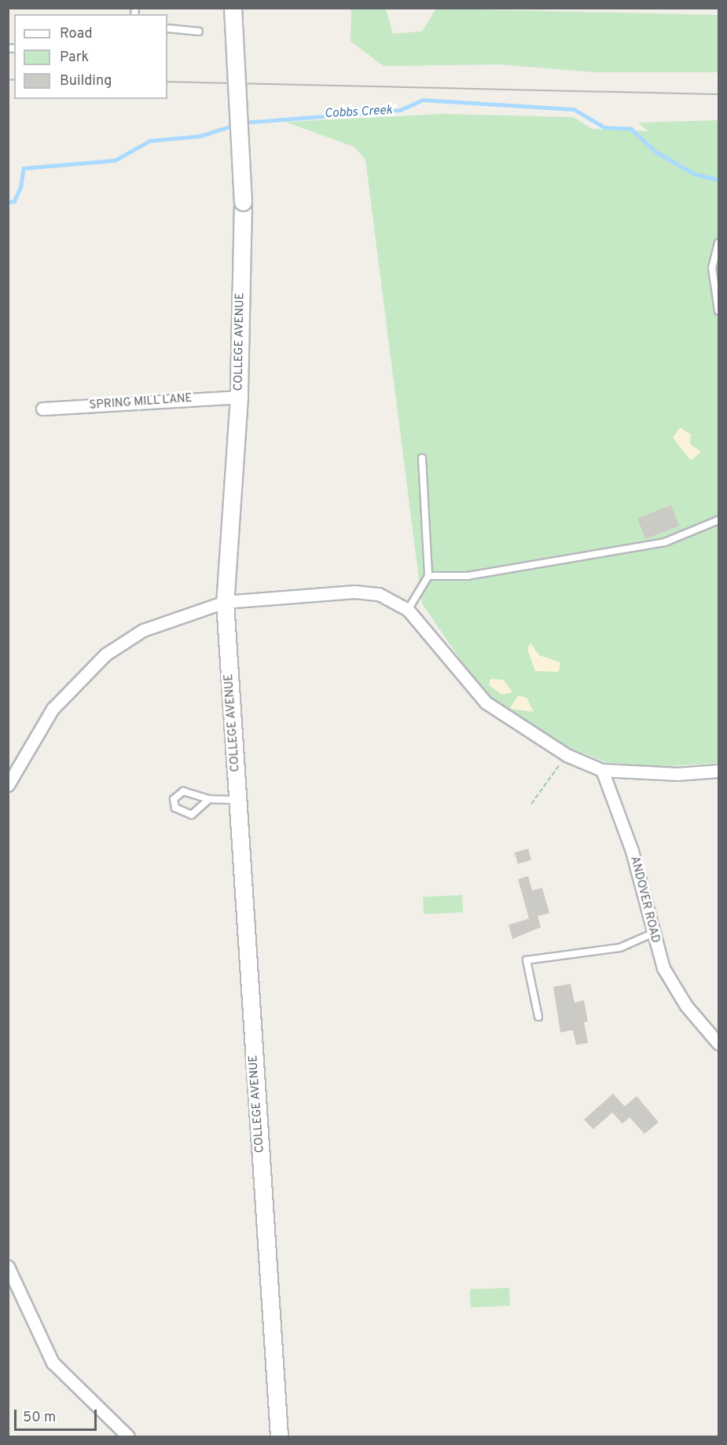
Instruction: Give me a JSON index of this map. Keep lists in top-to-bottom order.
{
  "streets": {
    "main road": ["COLLEGE AVENUE"],
    "street": ["SPRING MILL LANE", "ANDOVER ROAD"]
  },
  "crossings": [
    ["COLLEGE AVENUE", "SPRING MILL LANE"]
  ],
  "water": ["Cobbs Creek"],
  "legend": ["Road", "Park", "Building"],
  "scale_bar": "50 m"
}
